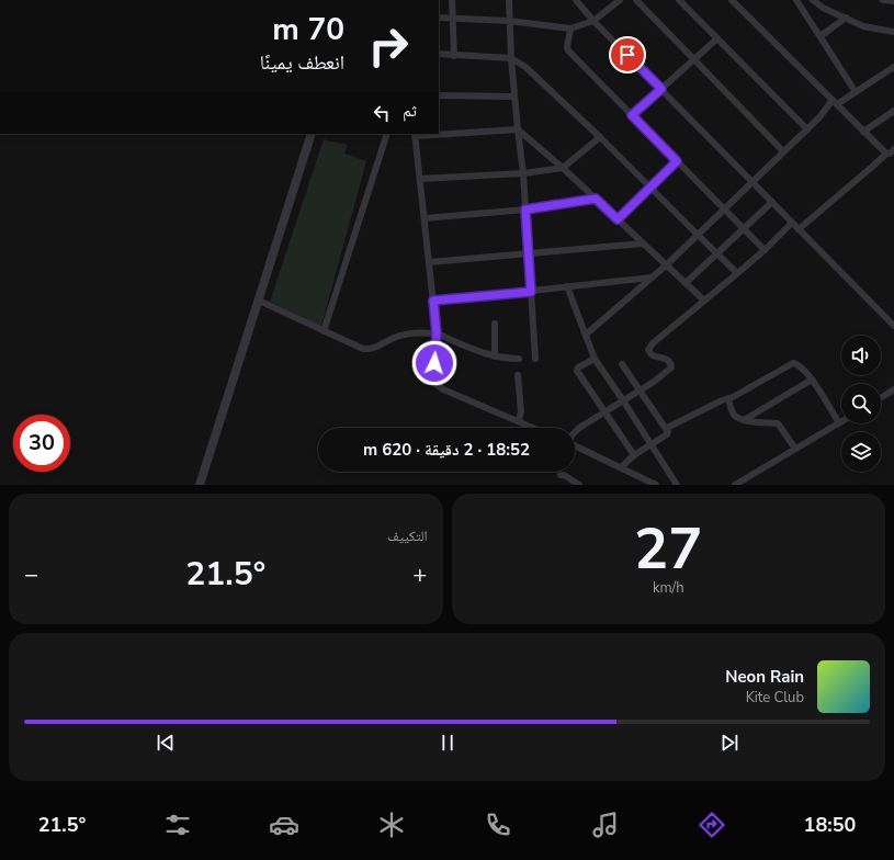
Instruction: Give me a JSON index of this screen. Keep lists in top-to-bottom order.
{
  "page": {
    "turn": ["70 m", "انعطف يمينًا"],
    "then": "ثم",
    "limit": "30",
    "trip": "18:52 · 2 دقيقة · 620 m",
    "tile": [
      ["27", "km/h"],
      "التكييف"
    ],
    "heat": ["−", "21.5°", "+"],
    "song": ["Neon Rain", "Kite Club"],
    "tabs": ["18:50", "21.5°"]
  }
}
